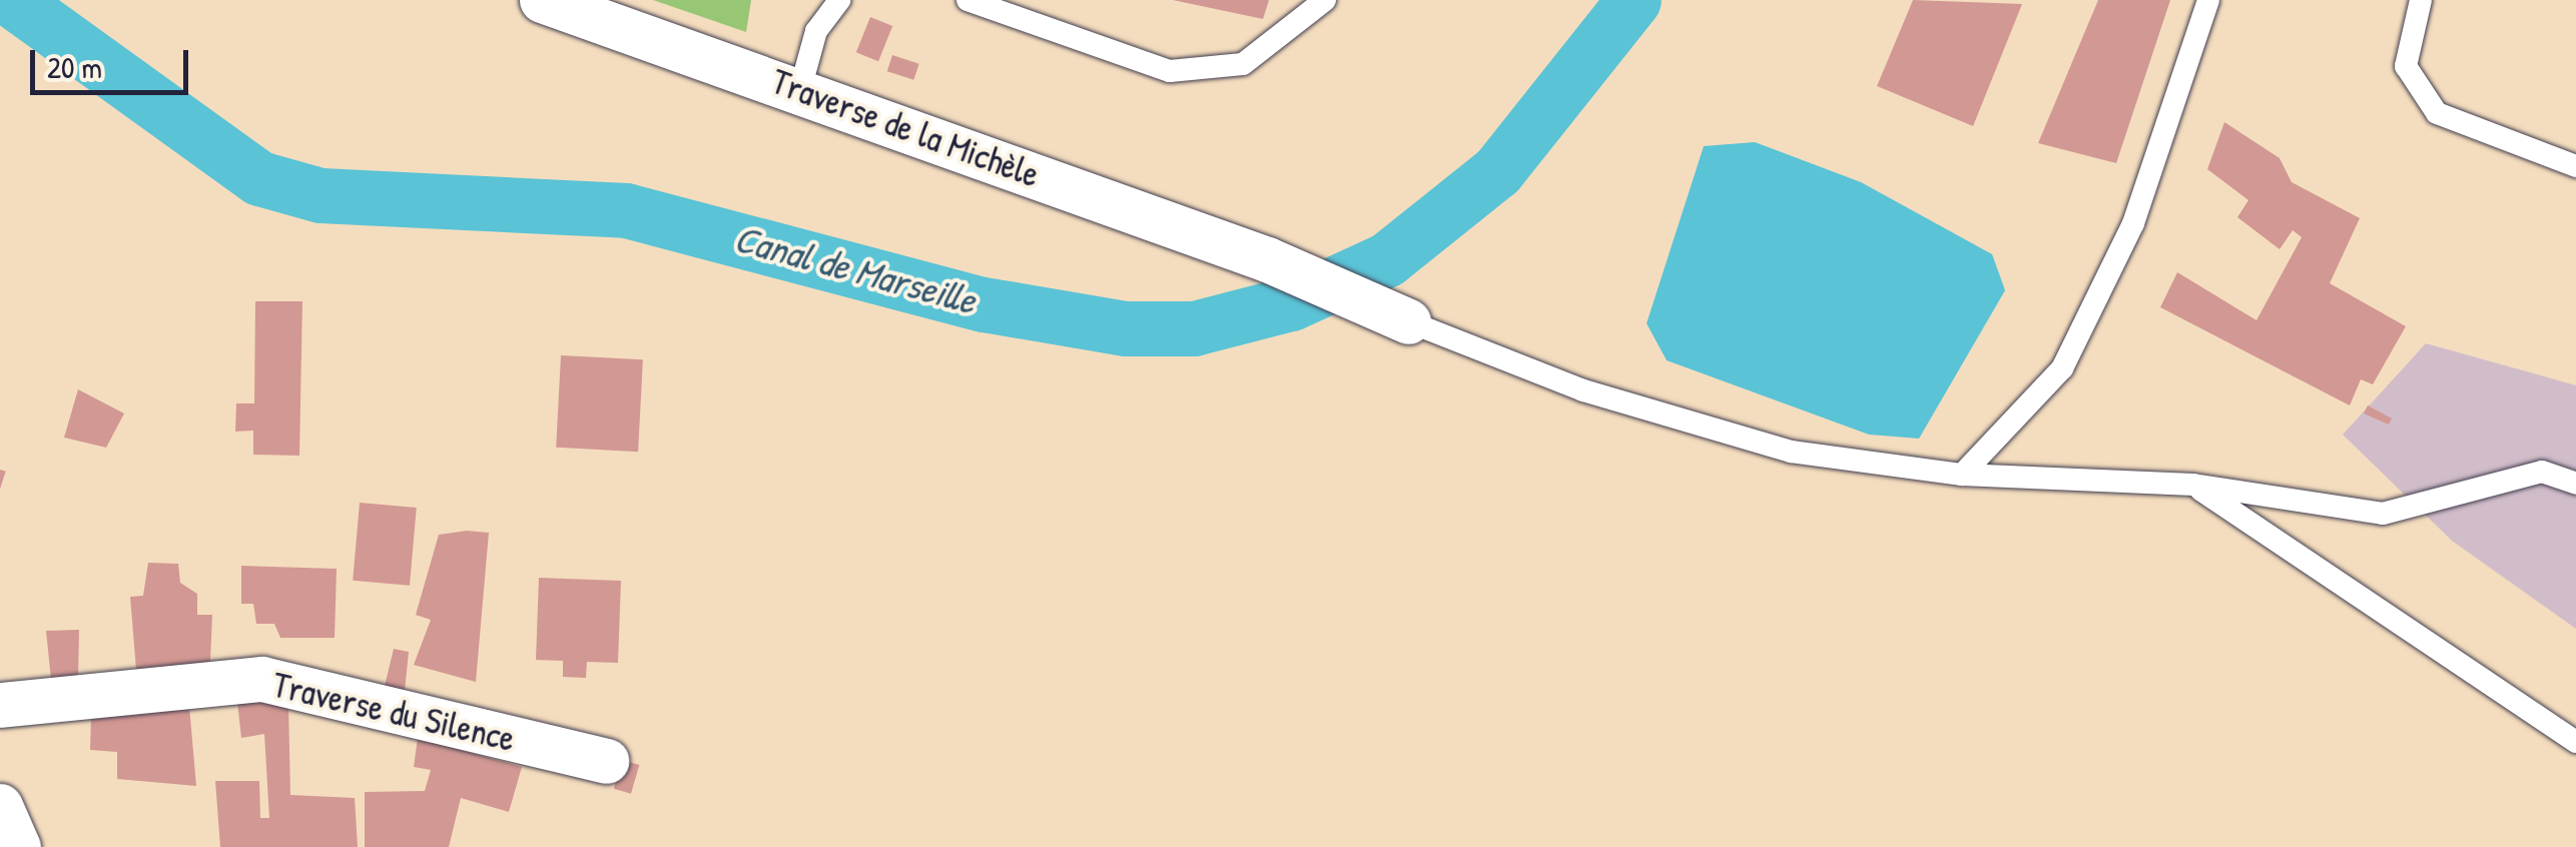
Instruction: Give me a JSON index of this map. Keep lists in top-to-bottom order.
{
  "streets": {
    "street": ["Traverse de la Michèle", "Traverse du Silence"]
  },
  "water": ["Canal de Marseille"],
  "scale_bar": "20 m"
}
